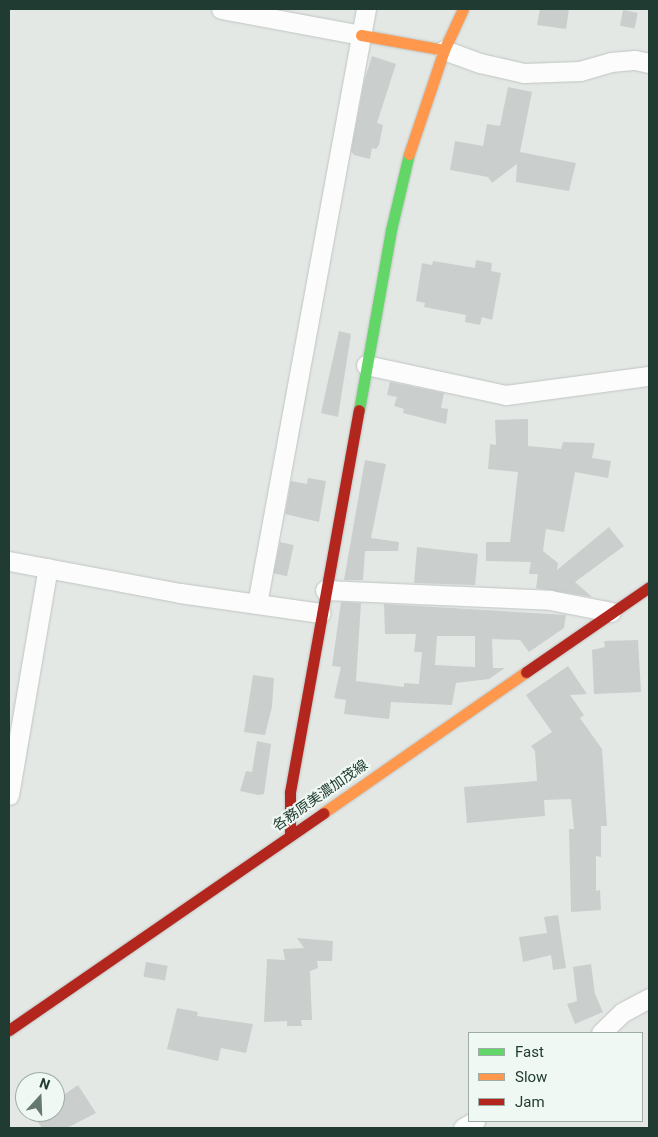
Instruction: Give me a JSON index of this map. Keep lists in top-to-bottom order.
{
  "streets": {
    "street": ["各務原美濃加茂線"]
  },
  "legend": ["Fast", "Slow", "Jam"],
  "north": "top"
}
